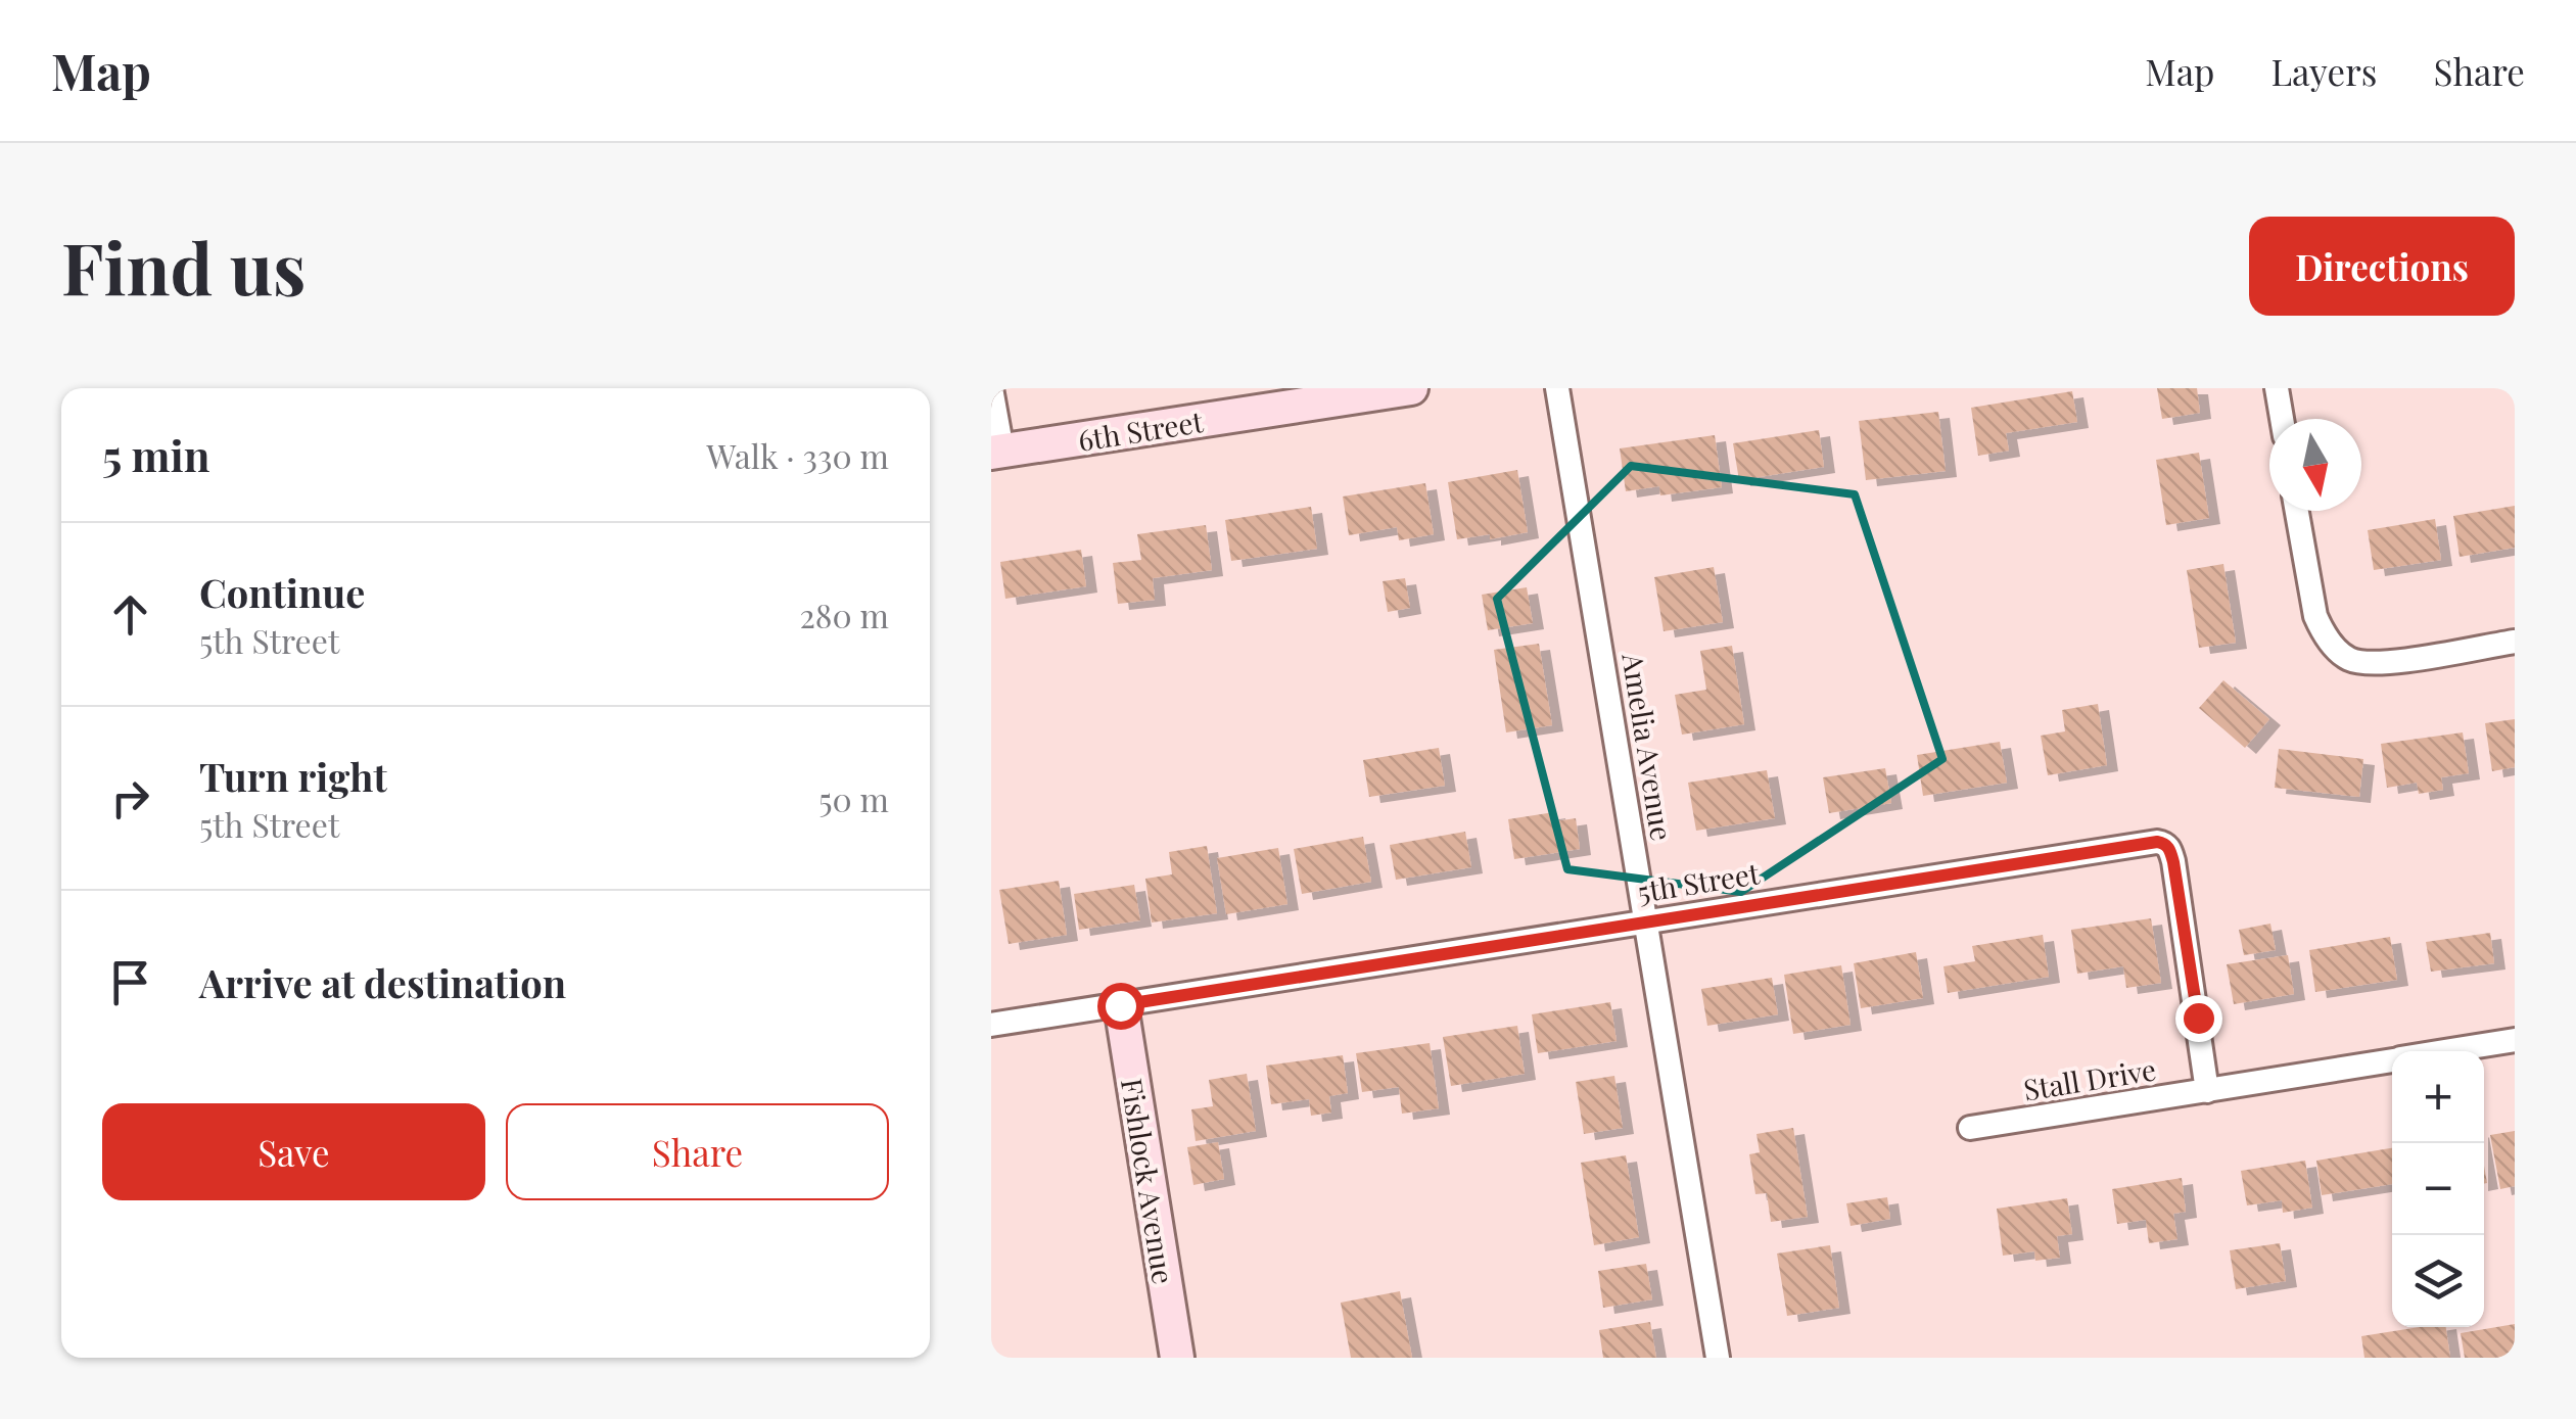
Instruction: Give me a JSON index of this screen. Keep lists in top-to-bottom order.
{
  "streets": {
    "street": [
      "6th Street",
      "Amelia Avenue",
      "5th Street",
      "Stall Drive",
      "Fishlock Avenue"
    ]
  },
  "crossings": [
    ["Amelia Avenue", "5th Street"],
    ["5th Street", "Stall Drive"],
    ["5th Street", "Fishlock Avenue"]
  ],
  "north": "bottom",
  "page": {
    "header": "Map",
    "nav": ["Map", "Layers", "Share"],
    "buttons": [
      "Directions",
      ["Save", "Share"]
    ],
    "title": "Find us",
    "heading": ["5 min", "Walk · 330 m"],
    "list": [
      ["Continue", "5th Street", "280 m"],
      ["Turn right", "5th Street", "50 m"],
      "Arrive at destination"
    ],
    "map_buttons": ["+", "−"]
  }
}
